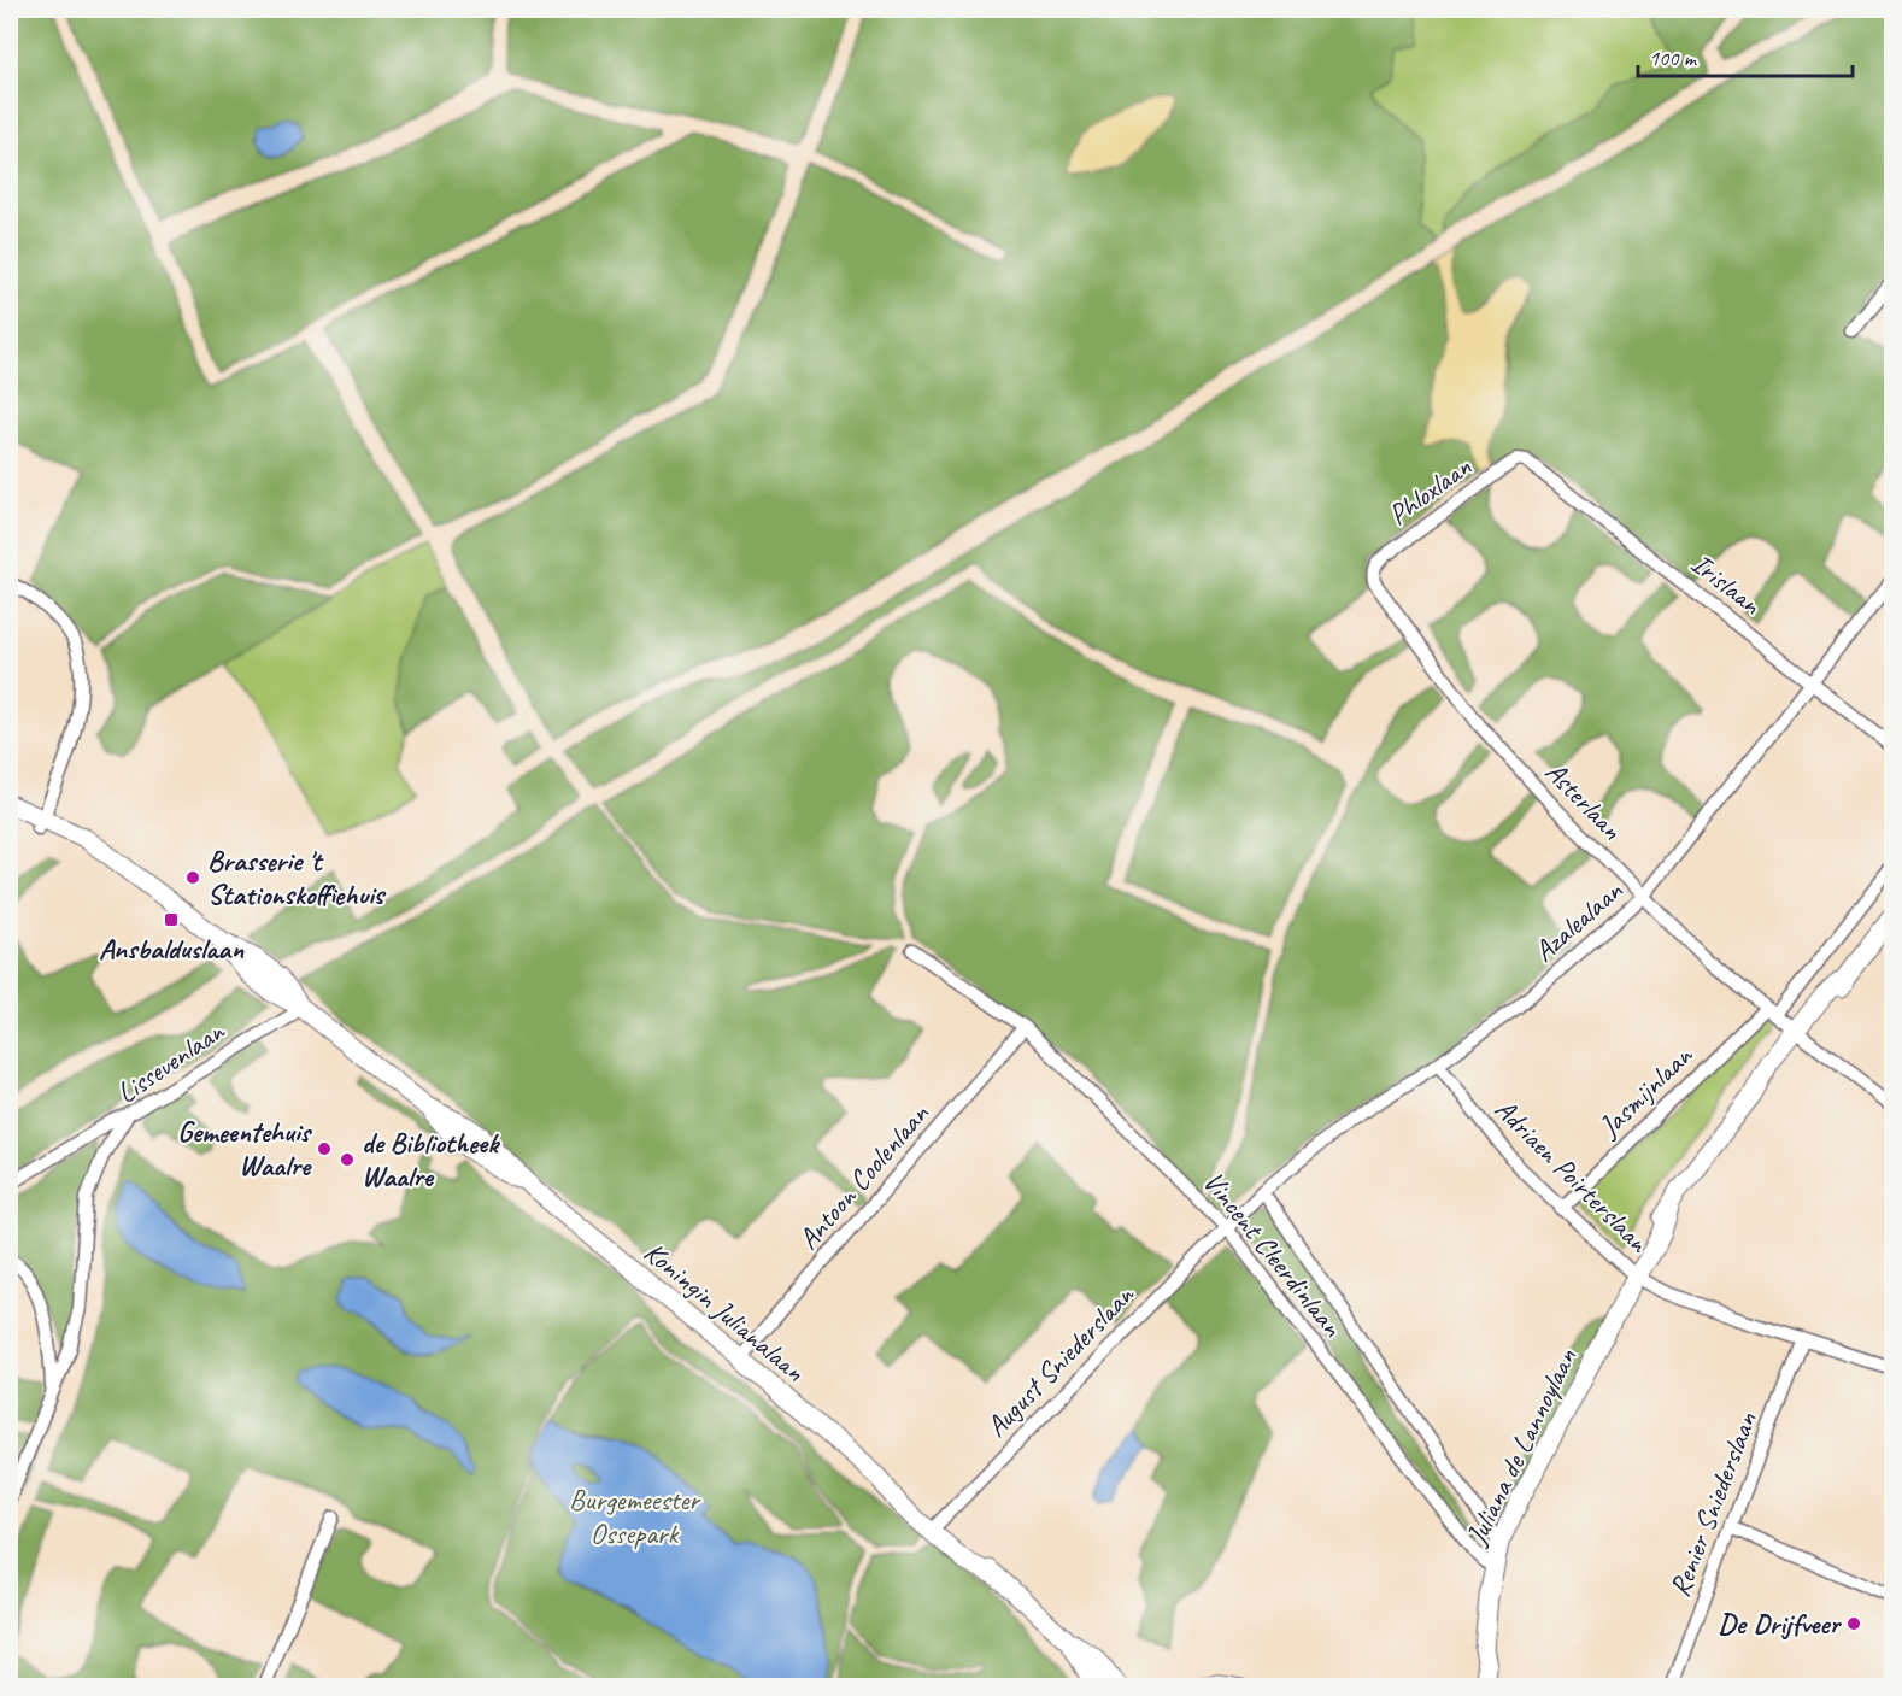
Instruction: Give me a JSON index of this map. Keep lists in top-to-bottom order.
{
  "streets": {
    "main road": ["Koningin Julianalaan", "Juliana de Lannoylaan"],
    "street": [
      "Phloxlaan",
      "Irislaan",
      "Asterlaan",
      "Azalealaan",
      "Lissevenlaan",
      "Jasmijnlaan",
      "Adriaen Poirterslaan",
      "Antoon Coolenlaan",
      "Vincent Cleerdinlaan",
      "August Sniederslaan",
      "Renier Sniederslaan"
    ]
  },
  "crossings": [
    ["Phloxlaan", "Irislaan"],
    ["Phloxlaan", "Asterlaan"],
    ["Irislaan", "Azalealaan"],
    ["Asterlaan", "Azalealaan"],
    ["Asterlaan", "Jasmijnlaan"],
    ["Asterlaan", "Juliana de Lannoylaan"],
    ["Azalealaan", "Adriaen Poirterslaan"],
    ["Azalealaan", "Vincent Cleerdinlaan"],
    ["Azalealaan", "August Sniederslaan"],
    ["Lissevenlaan", "Koningin Julianalaan"],
    ["Jasmijnlaan", "Adriaen Poirterslaan"],
    ["Adriaen Poirterslaan", "Juliana de Lannoylaan"],
    ["Adriaen Poirterslaan", "Renier Sniederslaan"],
    ["Antoon Coolenlaan", "Vincent Cleerdinlaan"],
    ["Antoon Coolenlaan", "Koningin Julianalaan"],
    ["Vincent Cleerdinlaan", "August Sniederslaan"],
    ["Vincent Cleerdinlaan", "Juliana de Lannoylaan"],
    ["Koningin Julianalaan", "August Sniederslaan"]
  ],
  "parks": ["Burgemeester Ossepark"],
  "places": {
    "other": [
      "Brasserie 't Stationskoffiehuis",
      "Gemeentehuis Waalre",
      "de Bibliotheek Waalre",
      "De Drijfveer"
    ],
    "transit": ["Ansbalduslaan"]
  },
  "scale_bar": "100 m"
}
